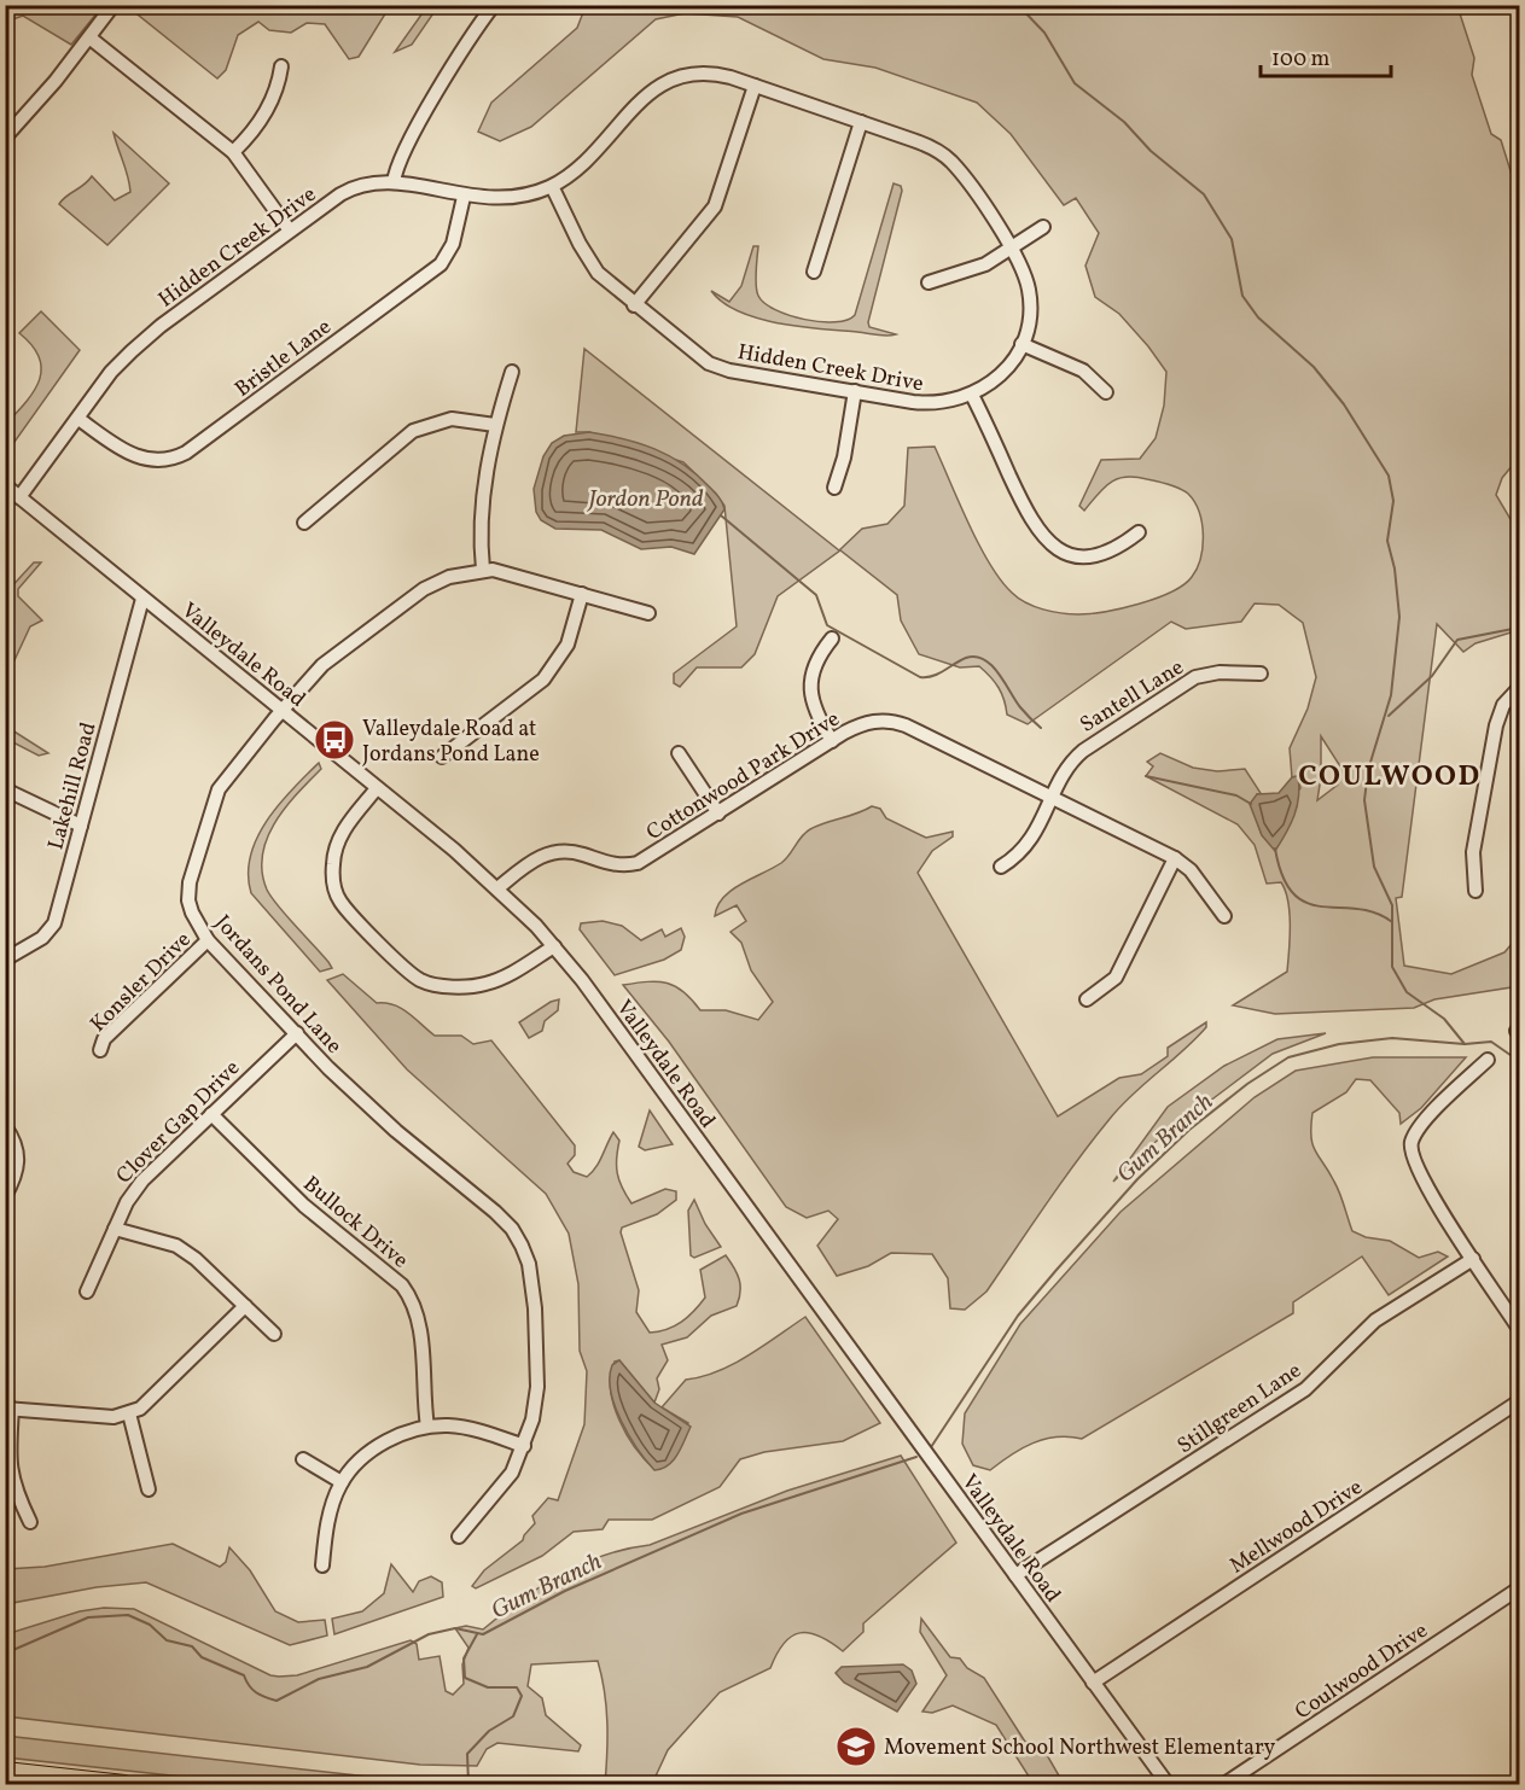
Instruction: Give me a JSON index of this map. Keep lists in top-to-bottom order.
{
  "streets": {
    "street": [
      "Hidden Creek Drive",
      "Bristle Lane",
      "Valleydale Road",
      "Santell Lane",
      "Cottonwood Park Drive",
      "Lakehill Road",
      "Konsler Drive",
      "Jordans Pond Lane",
      "Clover Gap Drive",
      "Bullock Drive",
      "Stillgreen Lane",
      "Mellwood Drive",
      "Coulwood Drive"
    ]
  },
  "crossings": [
    ["Hidden Creek Drive", "Bristle Lane"],
    ["Hidden Creek Drive", "Valleydale Road"],
    ["Valleydale Road", "Cottonwood Park Drive"],
    ["Valleydale Road", "Lakehill Road"],
    ["Valleydale Road", "Jordans Pond Lane"],
    ["Valleydale Road", "Stillgreen Lane"],
    ["Valleydale Road", "Mellwood Drive"],
    ["Santell Lane", "Cottonwood Park Drive"],
    ["Konsler Drive", "Jordans Pond Lane"],
    ["Jordans Pond Lane", "Clover Gap Drive"],
    ["Clover Gap Drive", "Bullock Drive"]
  ],
  "districts": ["COULWOOD"],
  "water": ["Jordon Pond", "Gum Branch"],
  "places": {
    "bus stop": ["Valleydale Road at Jordans Pond Lane"],
    "school or university": ["Movement School Northwest Elementary"]
  },
  "scale_bar": "100 m"
}
